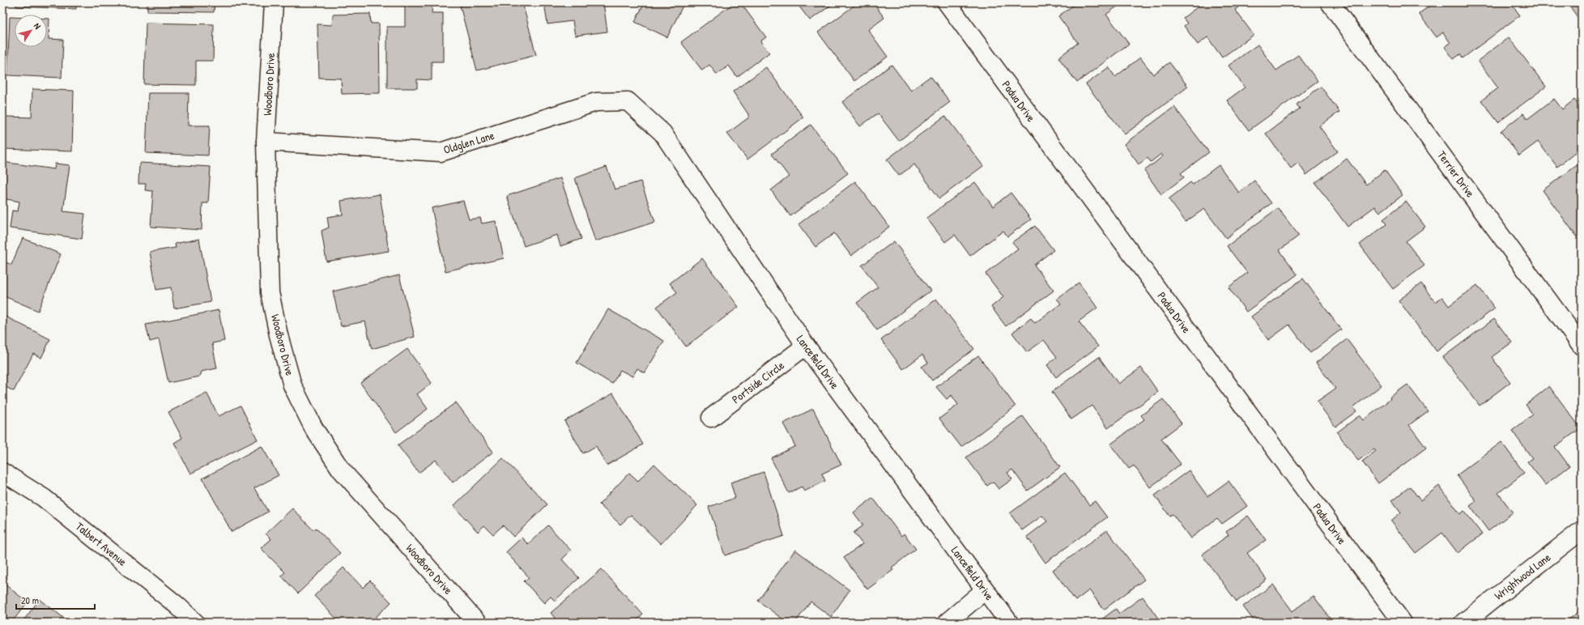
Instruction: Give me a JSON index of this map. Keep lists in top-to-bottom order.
{
  "streets": {
    "street": [
      "Woodboro Drive",
      "Padua Drive",
      "Oldglen Lane",
      "Terrier Drive",
      "Lancefield Drive",
      "Portside Circle",
      "Talbert Avenue",
      "Wrightwood Lane"
    ]
  },
  "crossings": [
    ["Woodboro Drive", "Oldglen Lane"],
    ["Oldglen Lane", "Lancefield Drive"],
    ["Lancefield Drive", "Portside Circle"]
  ],
  "scale_bar": "20 m",
  "north": "top right"
}
